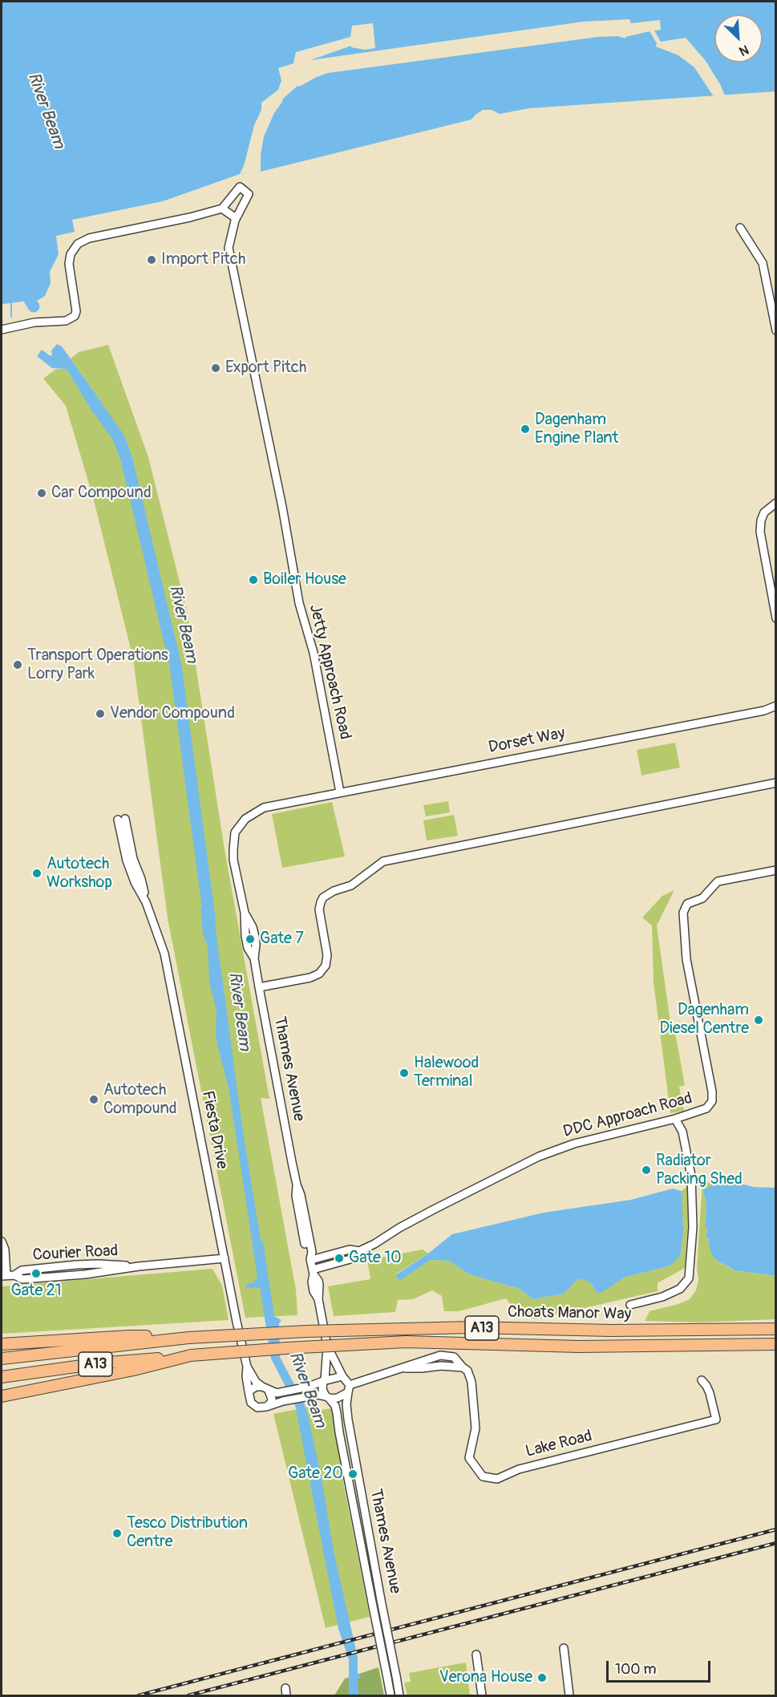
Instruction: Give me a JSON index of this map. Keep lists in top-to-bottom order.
{
  "streets": {
    "highway": ["Choats Manor Way", "A13"],
    "street": [
      "Jetty Approach Road",
      "Dorset Way",
      "Thames Avenue",
      "DDC Approach Road",
      "Fiesta Drive",
      "Courier Road",
      "Lake Road"
    ]
  },
  "crossings": [
    ["Jetty Approach Road", "Dorset Way"],
    ["Dorset Way", "Thames Avenue"],
    ["Thames Avenue", "DDC Approach Road"],
    ["Thames Avenue", "Lake Road"],
    ["Fiesta Drive", "Courier Road"],
    ["Choats Manor Way", "A13"]
  ],
  "water": ["River Beam"],
  "places": [
    "Import Pitch",
    "Export Pitch",
    "Dagenham Engine Plant",
    "Car Compound",
    "Boiler House",
    "Transport Operations Lorry Park",
    "Vendor Compound",
    "Autotech Workshop",
    "Gate 7",
    "Dagenham Diesel Centre",
    "Halewood Terminal",
    "Autotech Compound",
    "Radiator Packing Shed",
    "Gate 10",
    "Gate 21",
    "Gate 20",
    "Tesco Distribution Centre",
    "Verona House"
  ],
  "scale_bar": "100 m",
  "north": "bottom right"
}
